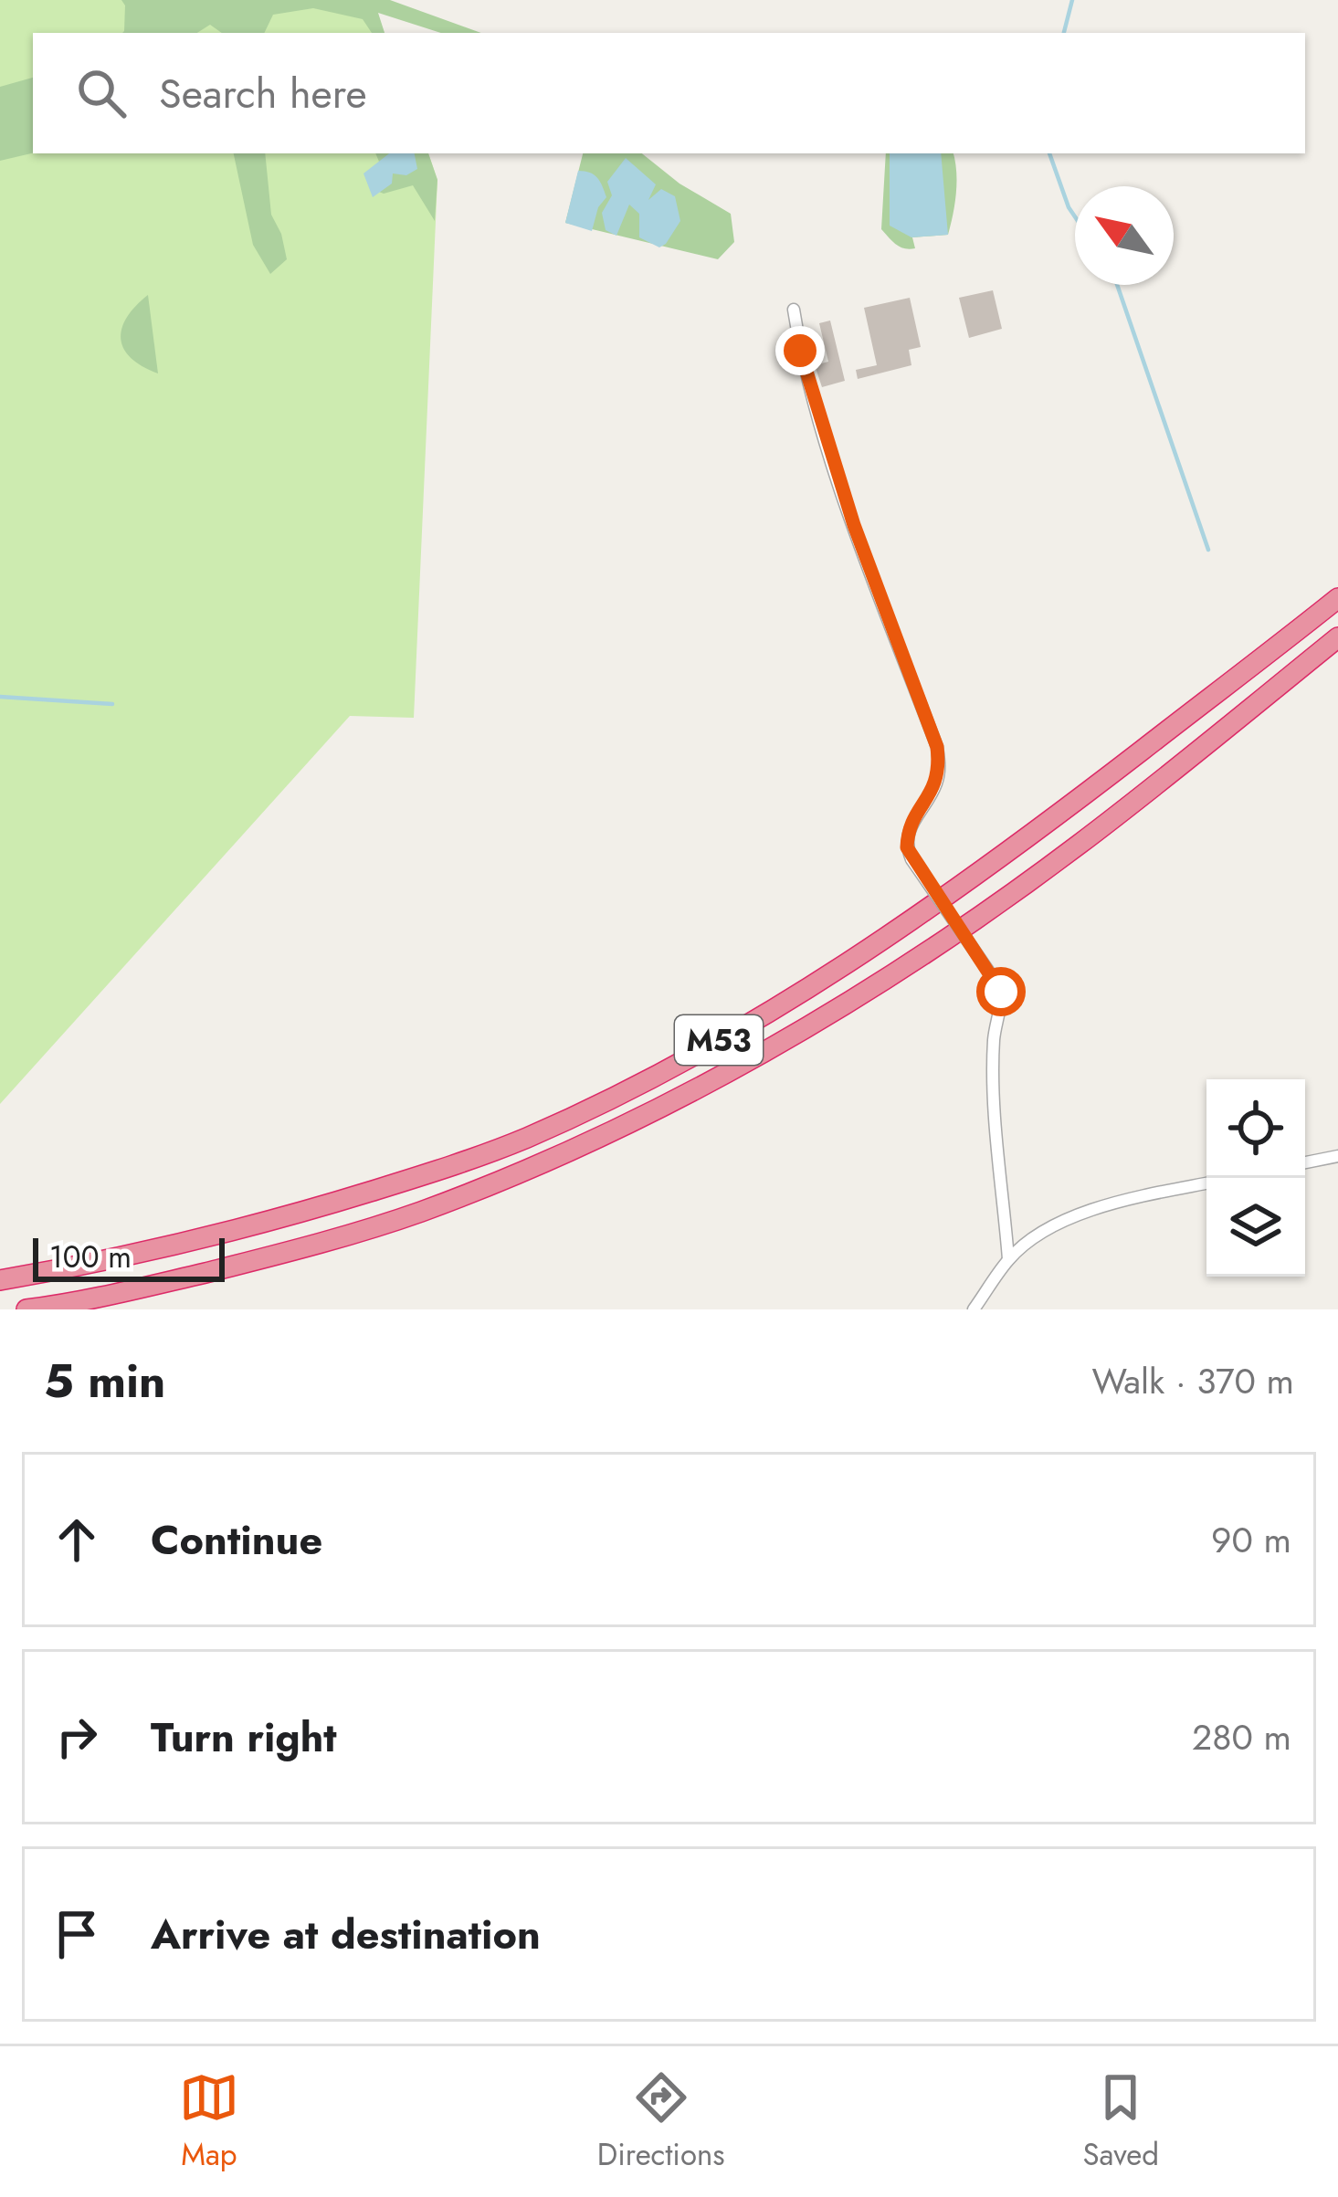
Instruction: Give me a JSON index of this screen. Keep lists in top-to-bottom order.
{
  "streets": {
    "highway": ["M53"]
  },
  "scale_bar": "100 m",
  "north": "top left",
  "page": {
    "search": "Search here",
    "scale": "100 m",
    "heading": ["5 min", "Walk · 370 m"],
    "list": [
      ["Continue", "90 m"],
      ["Turn right", "280 m"],
      "Arrive at destination"
    ],
    "nav": ["Map", "Directions", "Saved"]
  }
}
